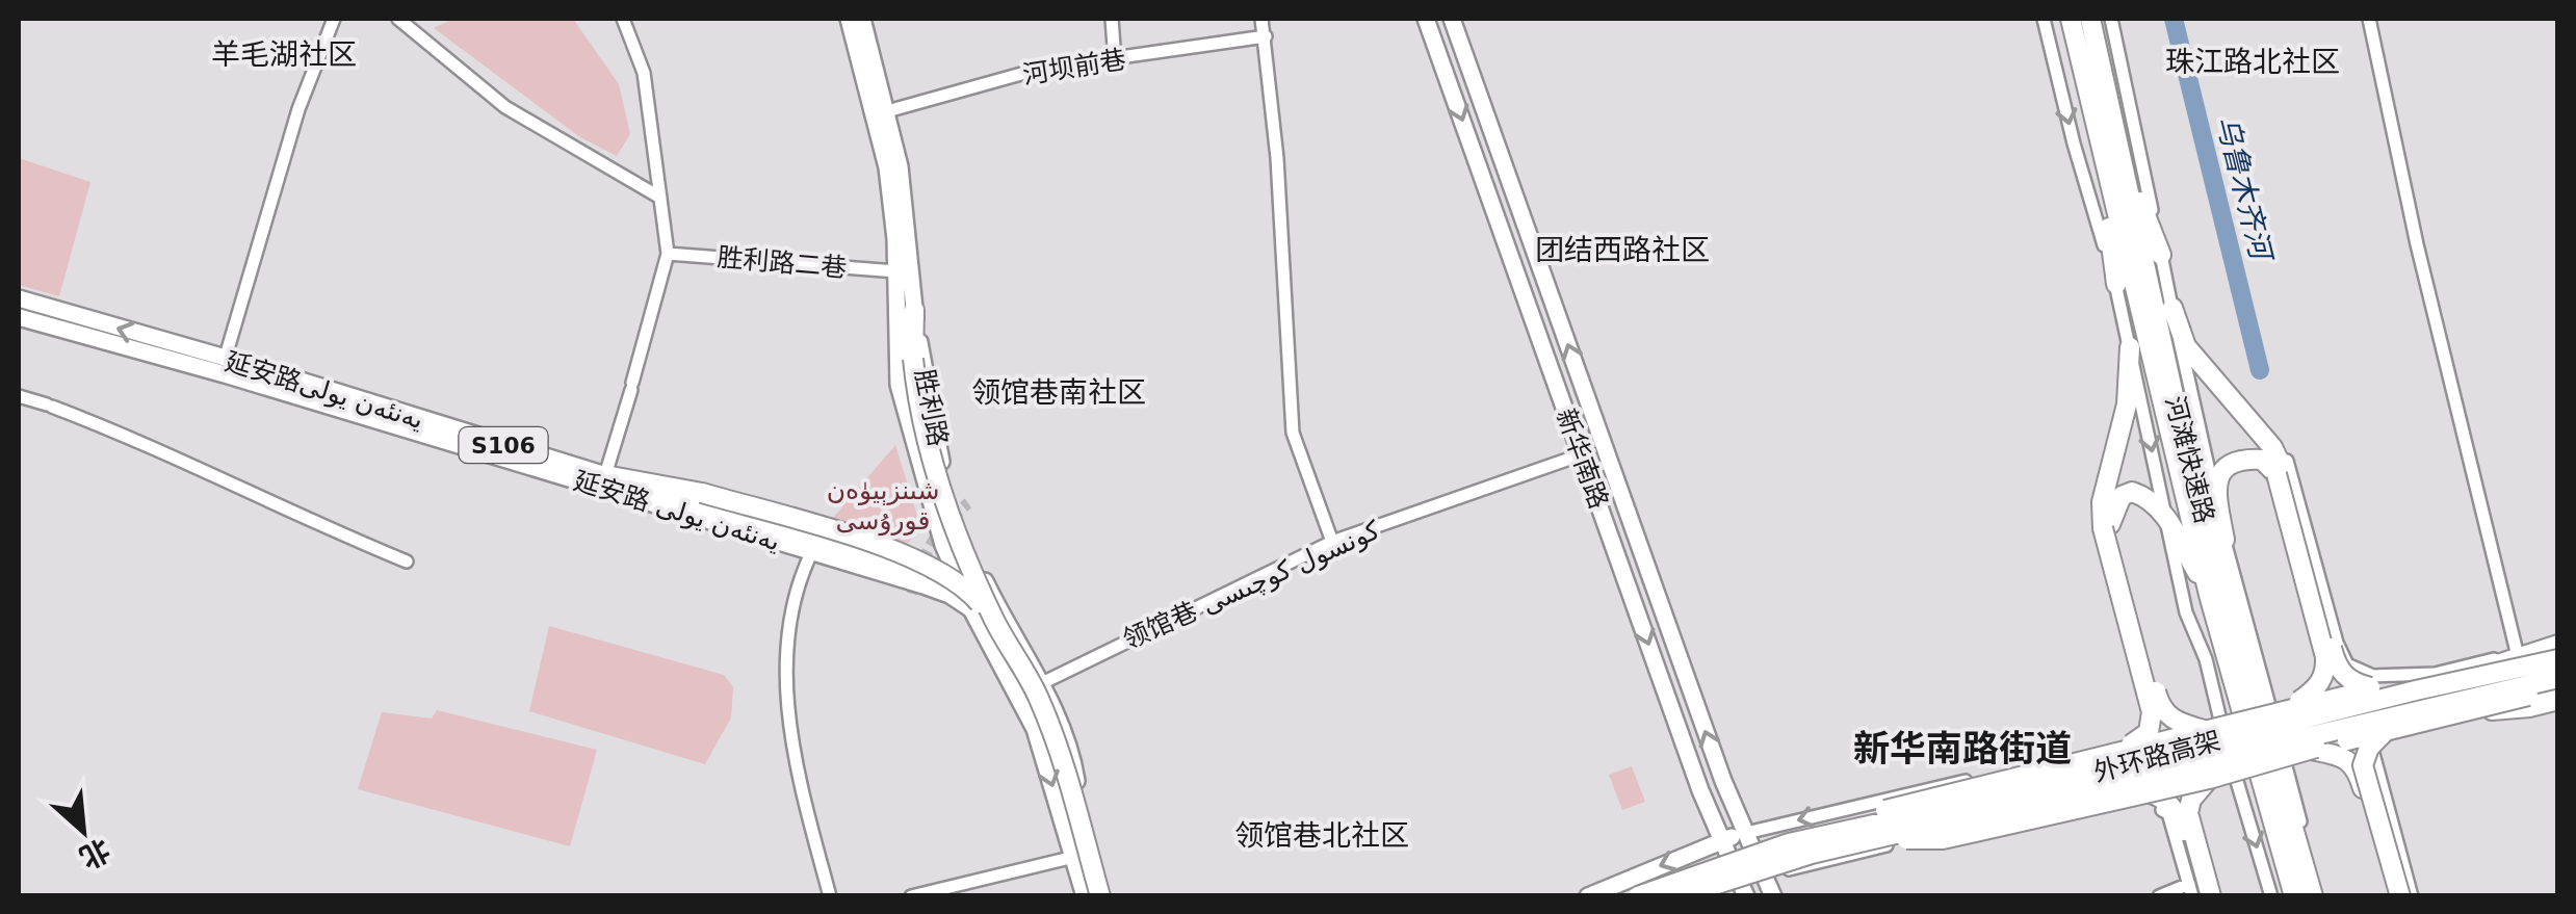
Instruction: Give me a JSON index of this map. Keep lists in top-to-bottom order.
{
  "streets": {
    "highway": ["河滩快速路", "外环路高架"],
    "main road": [
      "延安路يەنئەن يولى",
      "胜利路",
      "S106",
      "新华南路",
      "延安路 يەنئەن يولى"
    ],
    "street": ["河坝前巷", "胜利路二巷", "领馆巷 كونسول كوچىسى"]
  },
  "crossings": [
    ["河坝前巷", "胜利路"],
    ["延安路يەنئەن يولى", "胜利路"],
    ["延安路يەنئەن يولى", "延安路 يەنئەن يولى"],
    ["胜利路", "领馆巷 كونسول كوچىسى"],
    ["新华南路", "领馆巷 كونسول كوچىسى"]
  ],
  "districts": [
    "羊毛湖社区",
    "珠江路北社区",
    "团结西路社区",
    "领馆巷南社区",
    "新华南路街道",
    "领馆巷北社区"
  ],
  "water": ["乌鲁木齐河"],
  "parks": ["شىنزېيۈەن قورۇسى"],
  "north": "bottom right"
}
